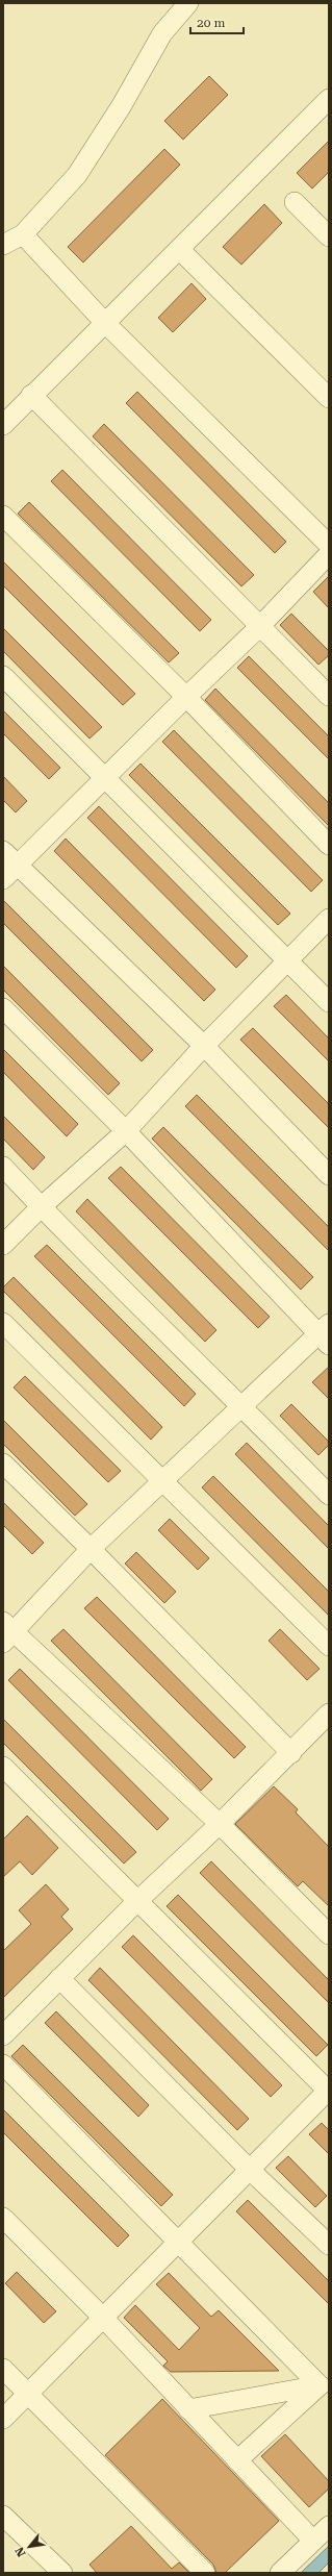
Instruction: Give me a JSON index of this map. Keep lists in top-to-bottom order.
{
  "scale_bar": "20 m",
  "north": "bottom left"
}
